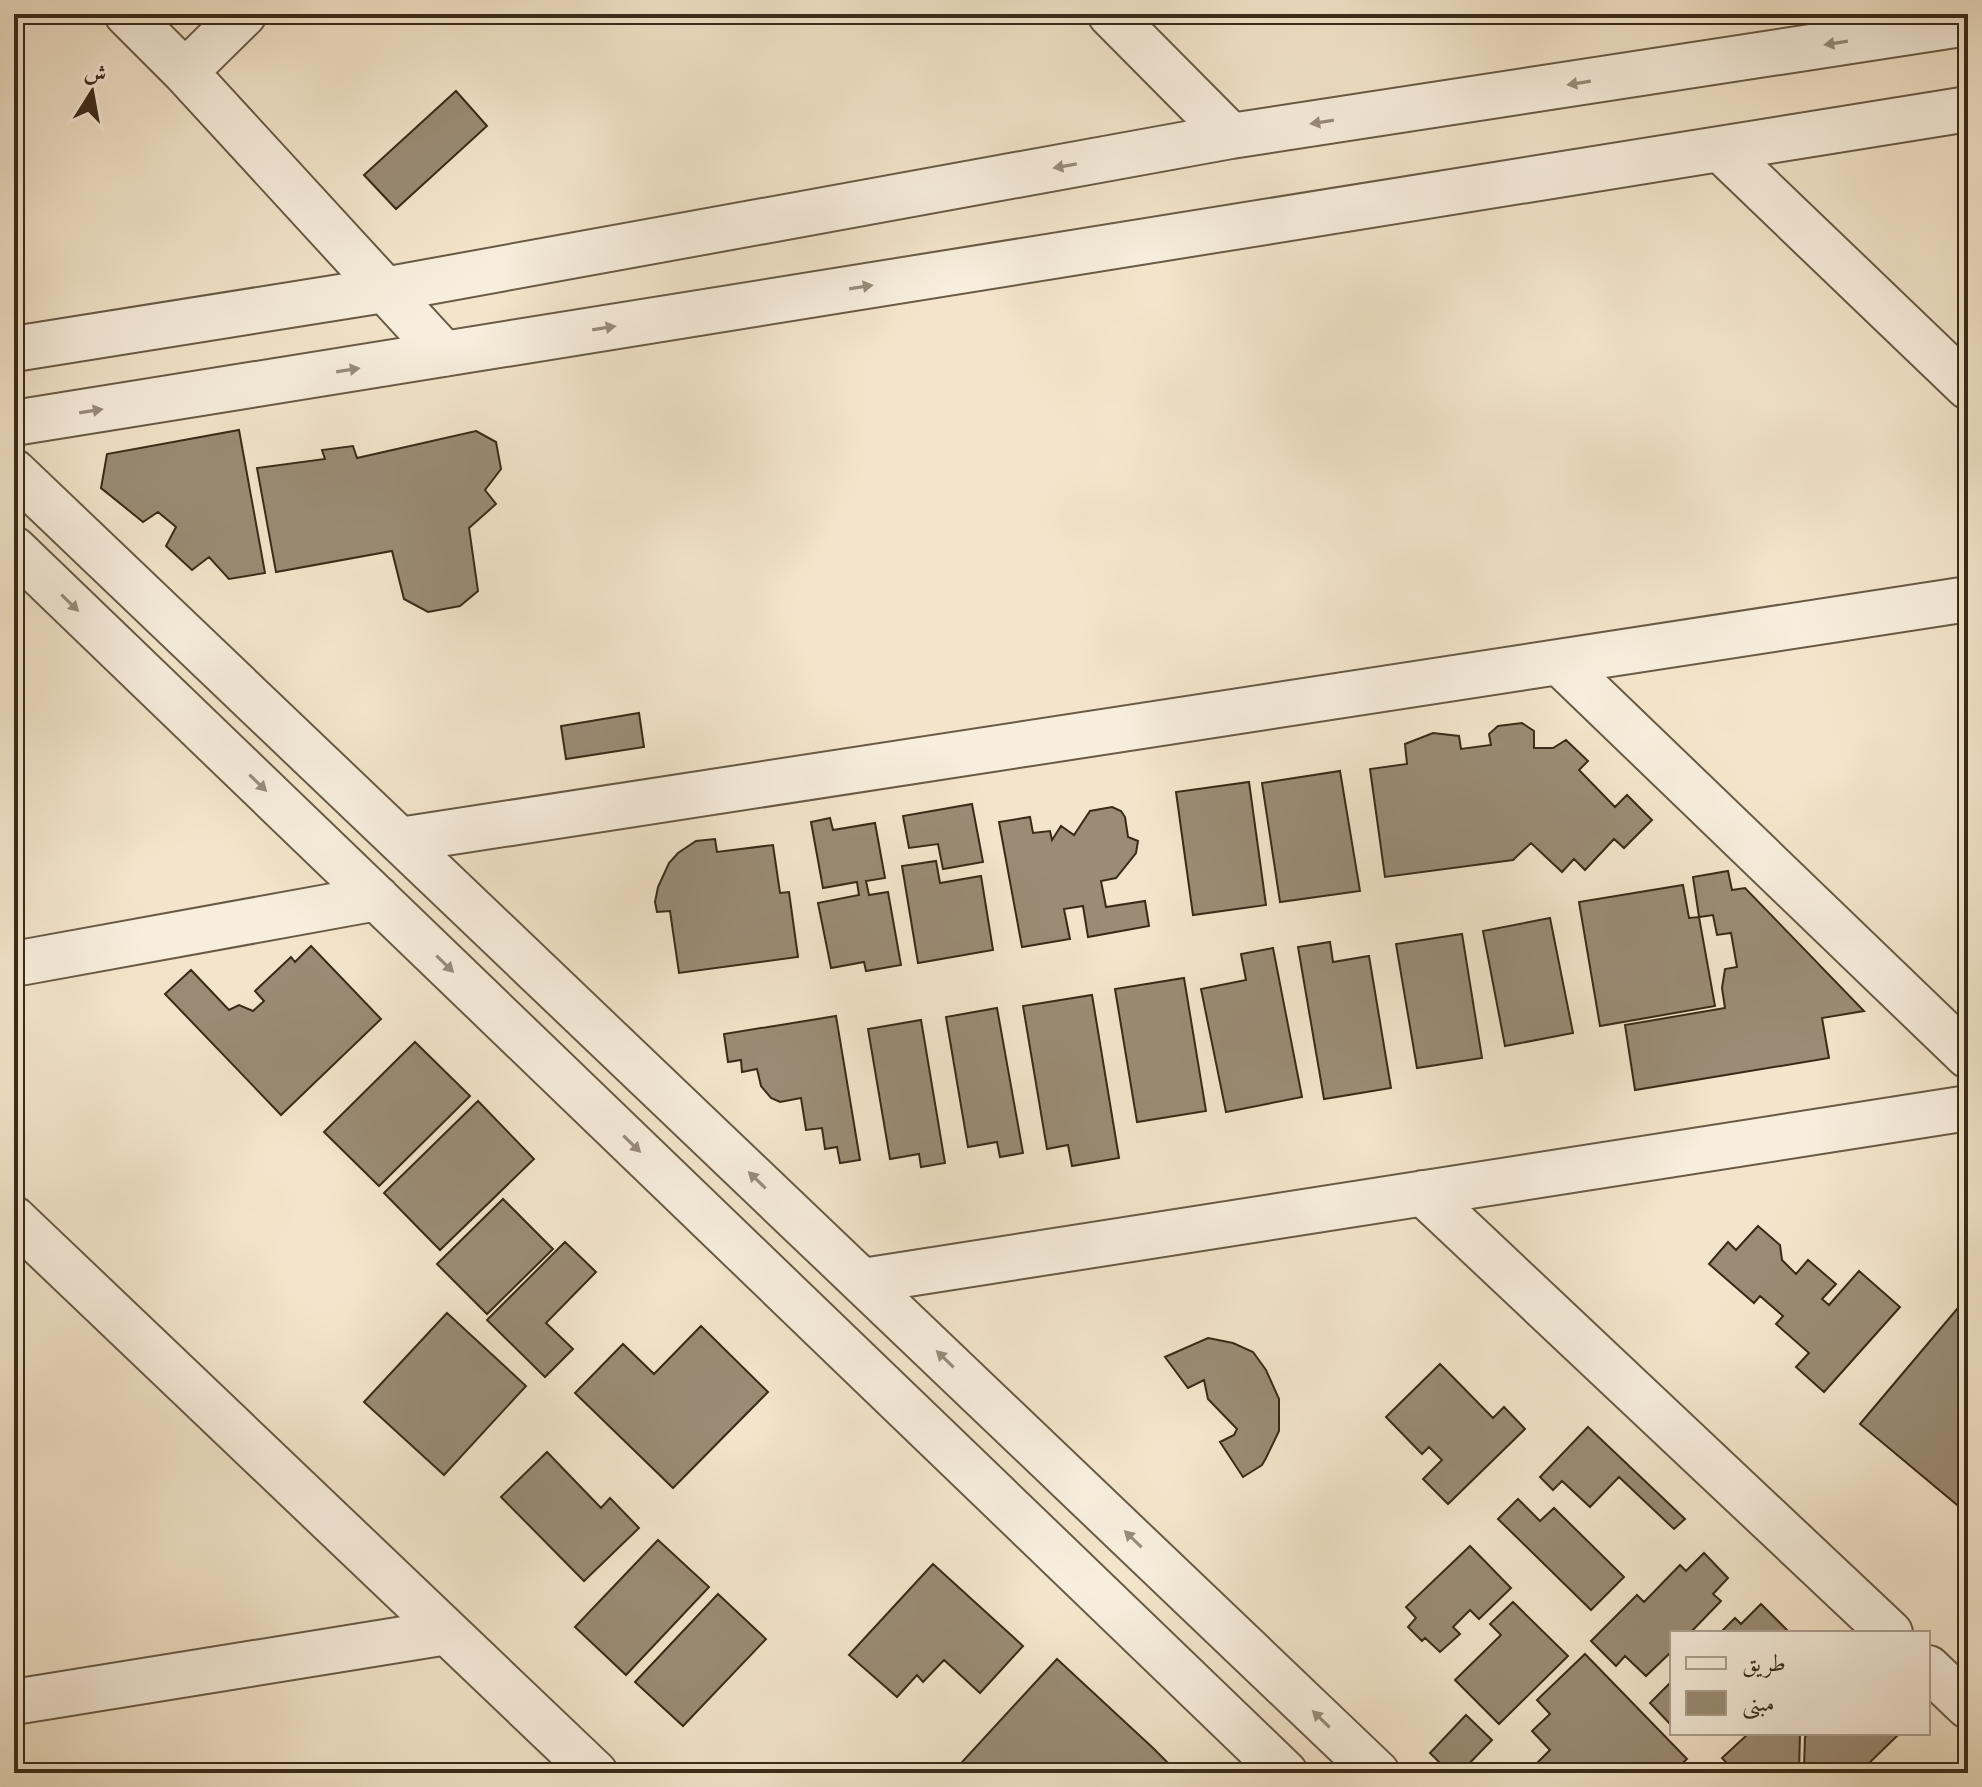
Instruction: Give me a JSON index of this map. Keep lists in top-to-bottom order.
{
  "legend": ["طريق", "مبنى"],
  "north": "top"
}
